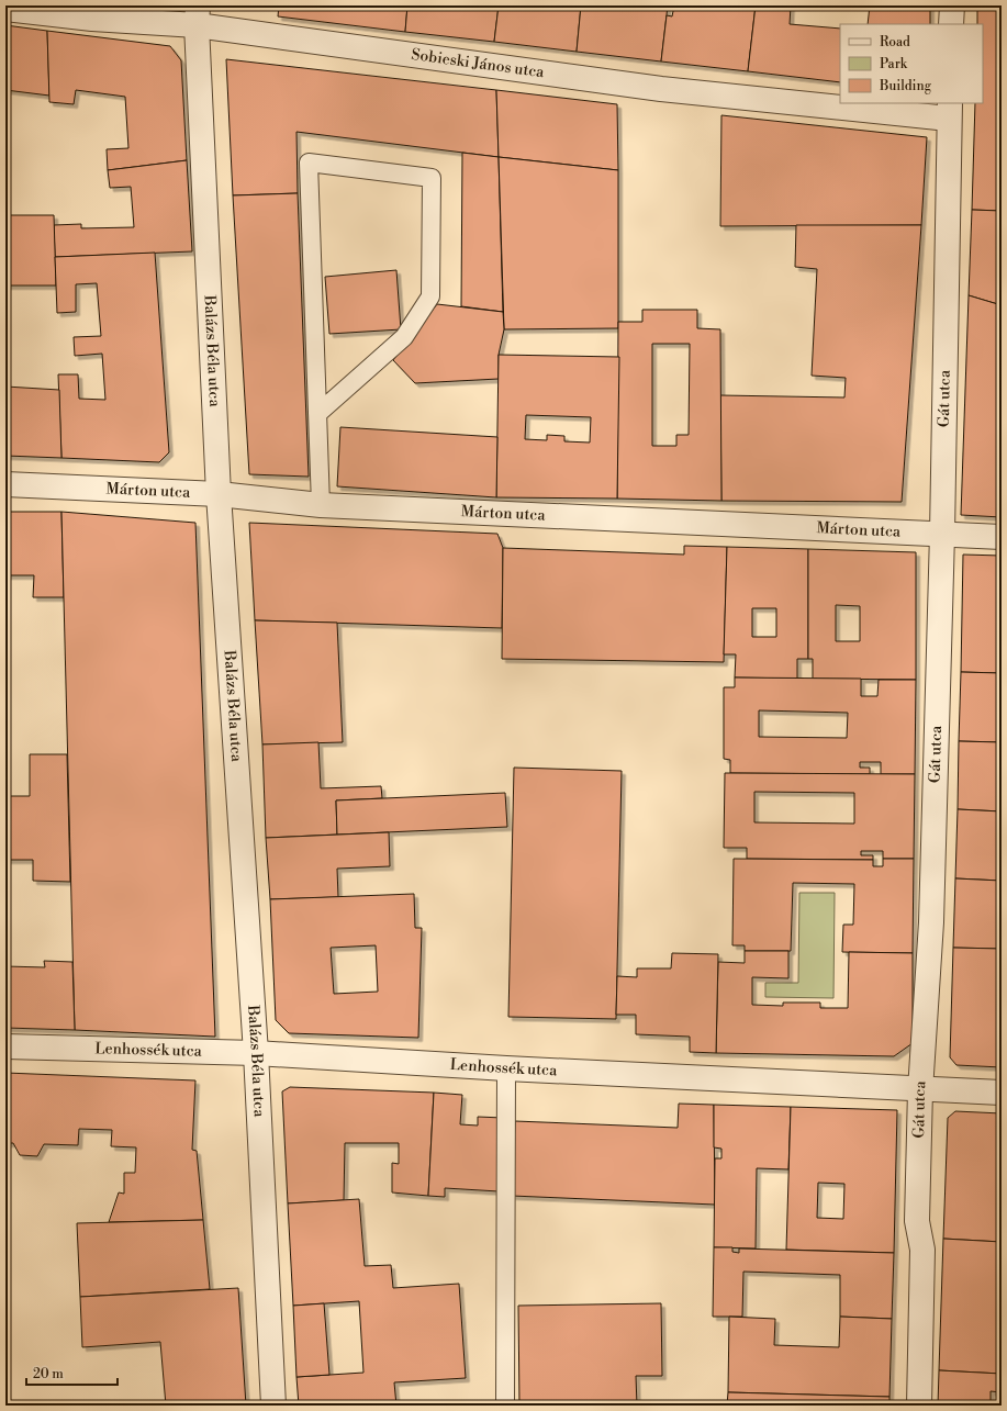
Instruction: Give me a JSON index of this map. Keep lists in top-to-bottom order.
{
  "streets": {
    "street": [
      "Sobieski János utca",
      "Balázs Béla utca",
      "Gát utca",
      "Márton utca",
      "Lenhossék utca"
    ]
  },
  "crossings": [
    ["Sobieski János utca", "Balázs Béla utca"],
    ["Sobieski János utca", "Gát utca"],
    ["Balázs Béla utca", "Márton utca"],
    ["Balázs Béla utca", "Lenhossék utca"],
    ["Gát utca", "Márton utca"],
    ["Gát utca", "Lenhossék utca"]
  ],
  "legend": ["Road", "Park", "Building"],
  "scale_bar": "20 m"
}
